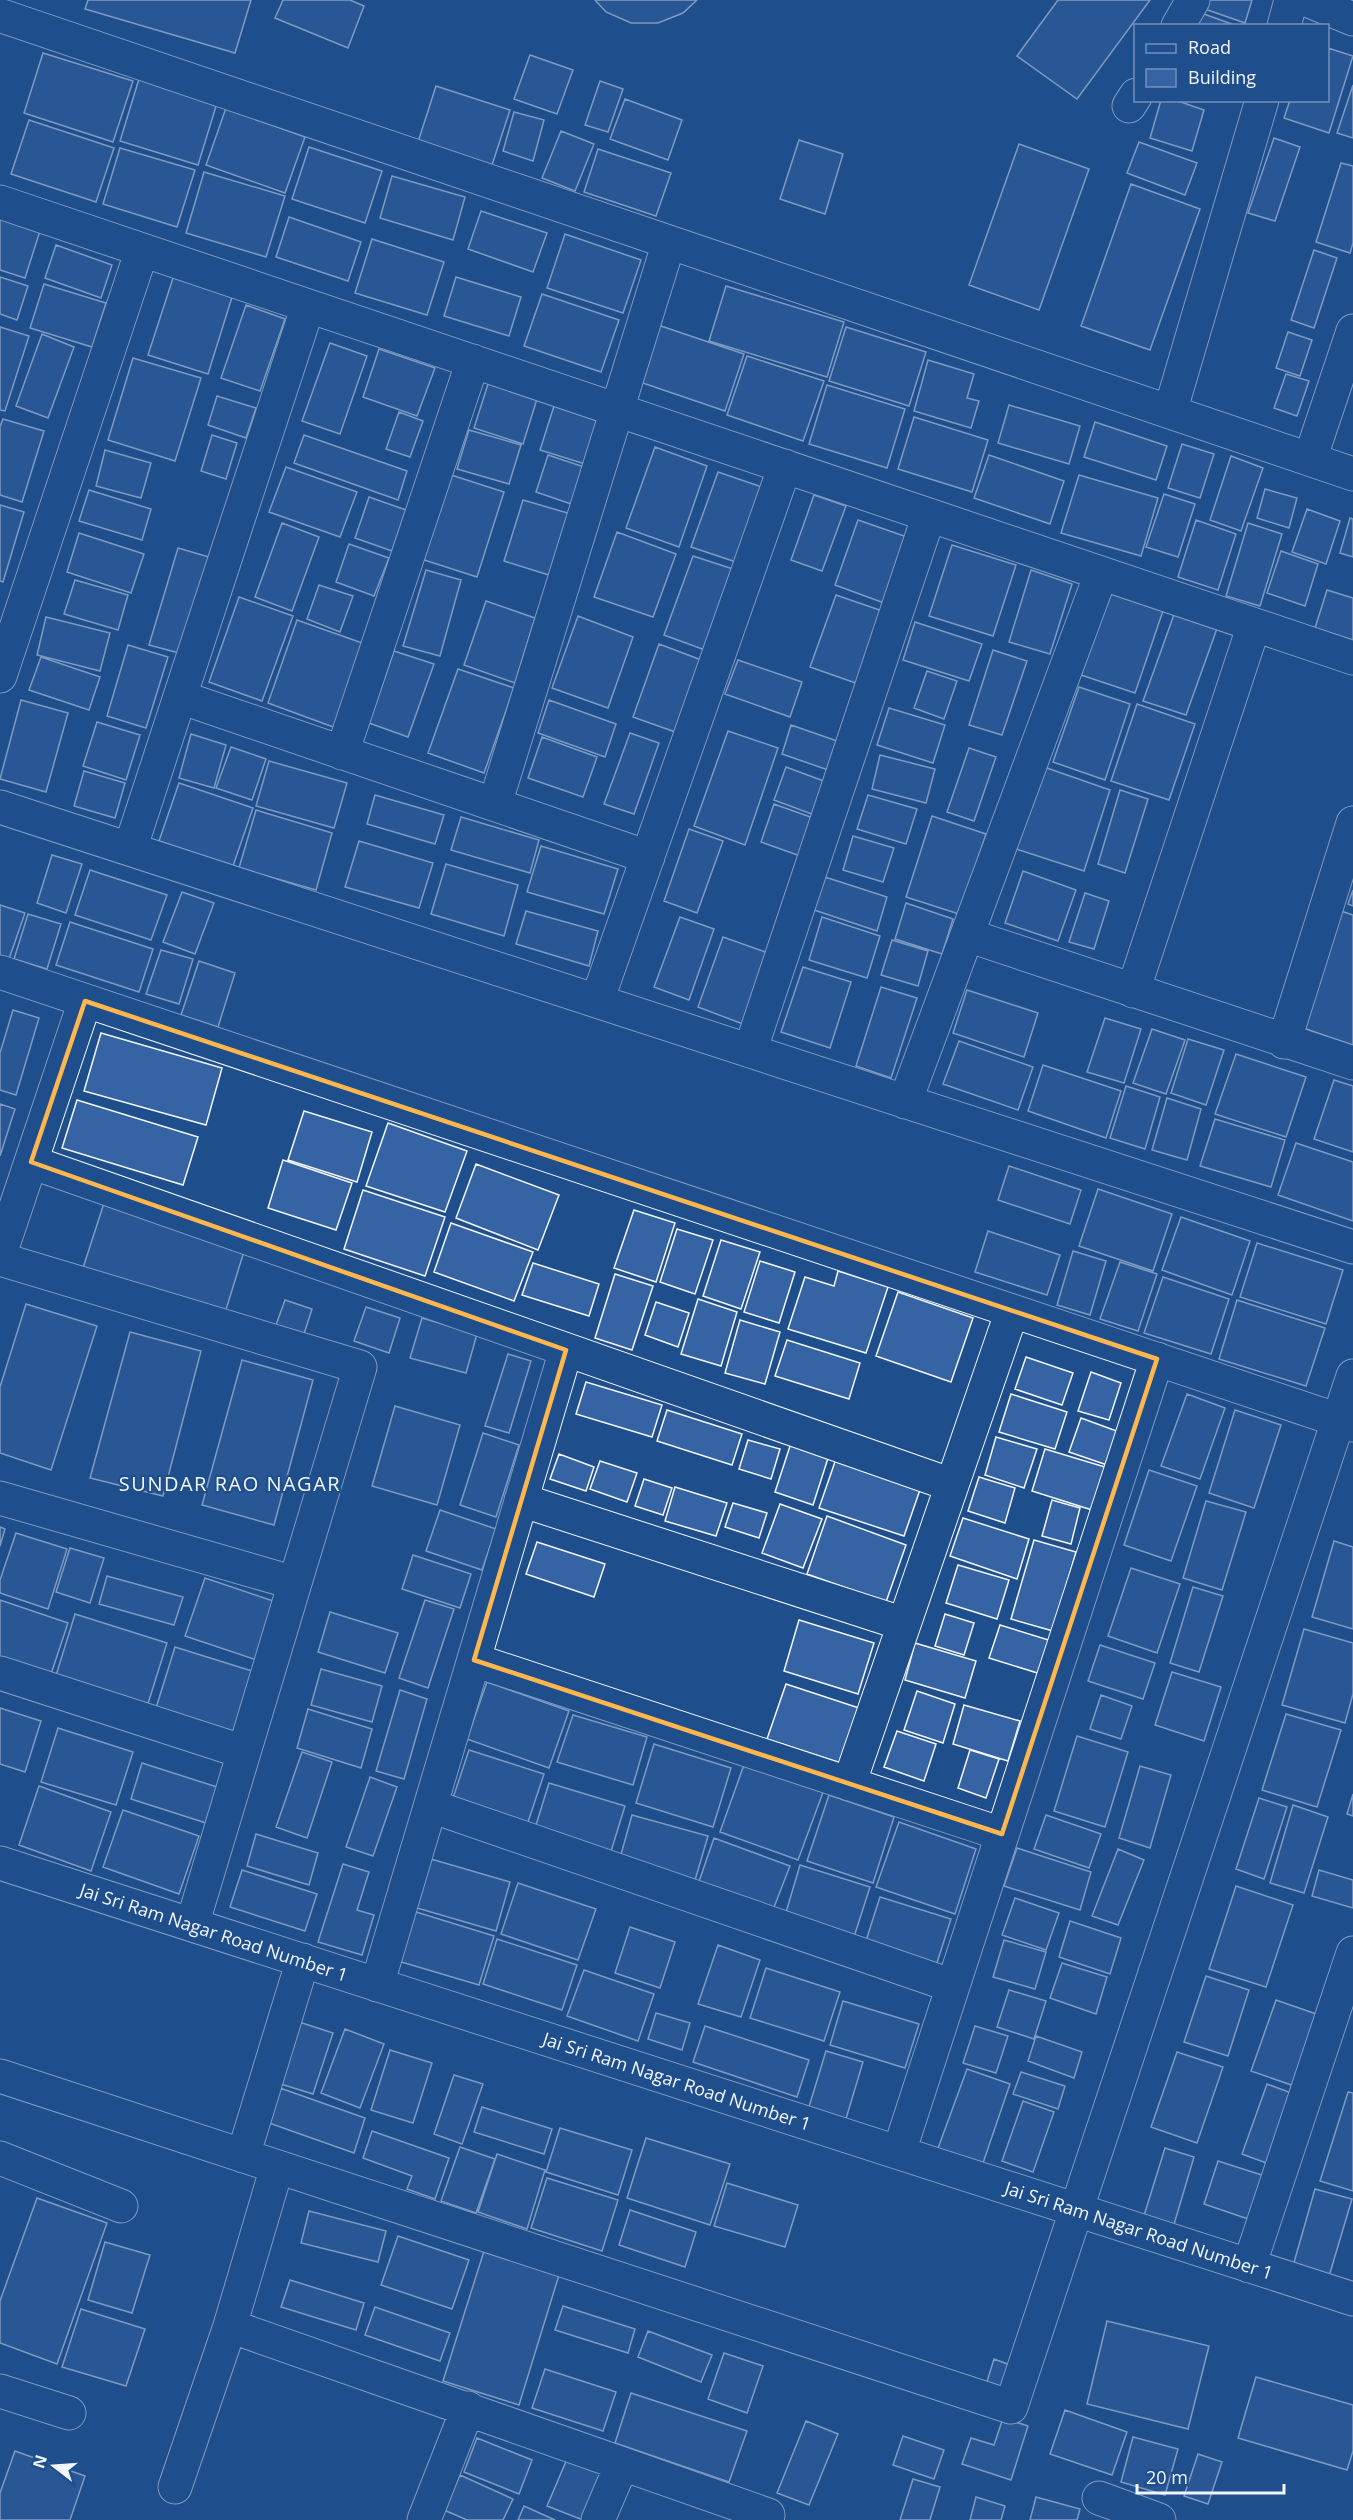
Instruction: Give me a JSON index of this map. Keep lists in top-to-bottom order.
{
  "streets": {
    "street": ["Jai Sri Ram Nagar Road Number 1"]
  },
  "districts": ["SUNDAR RAO NAGAR"],
  "legend": ["Road", "Building"],
  "scale_bar": "20 m",
  "north": "left"
}
